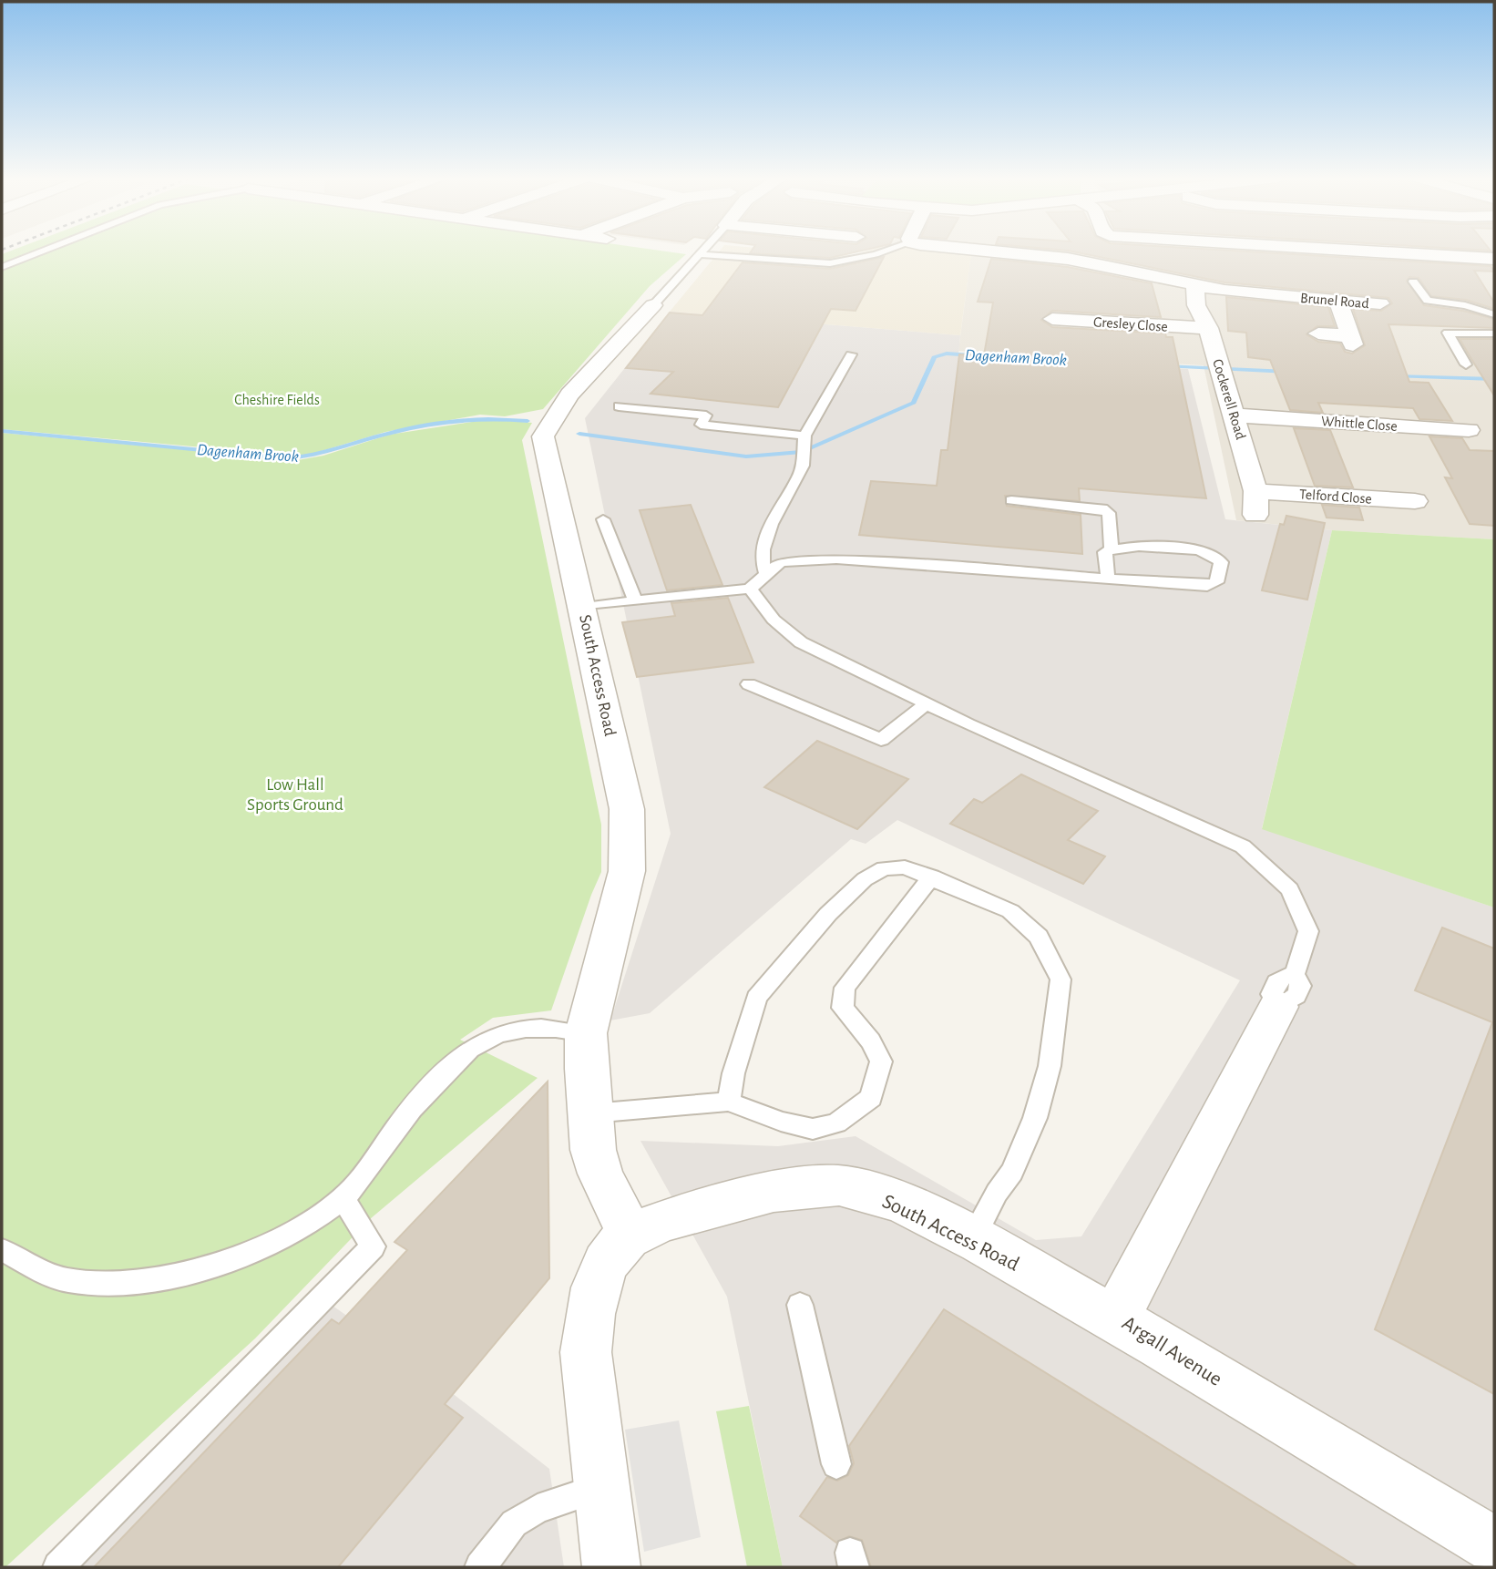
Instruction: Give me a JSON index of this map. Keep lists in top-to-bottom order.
{
  "streets": {
    "street": [
      "Brunel Road",
      "Gresley Close",
      "Cockerell Road",
      "Whittle Close",
      "Telford Close",
      "South Access Road",
      "Argall Avenue"
    ]
  },
  "crossings": [
    ["Brunel Road", "Cockerell Road"],
    ["Gresley Close", "Cockerell Road"],
    ["Cockerell Road", "Whittle Close"],
    ["Cockerell Road", "Telford Close"],
    ["South Access Road", "Argall Avenue"]
  ],
  "water": ["Dagenham Brook"],
  "parks": ["Cheshire Fields", "Low Hall Sports Ground"]
}
